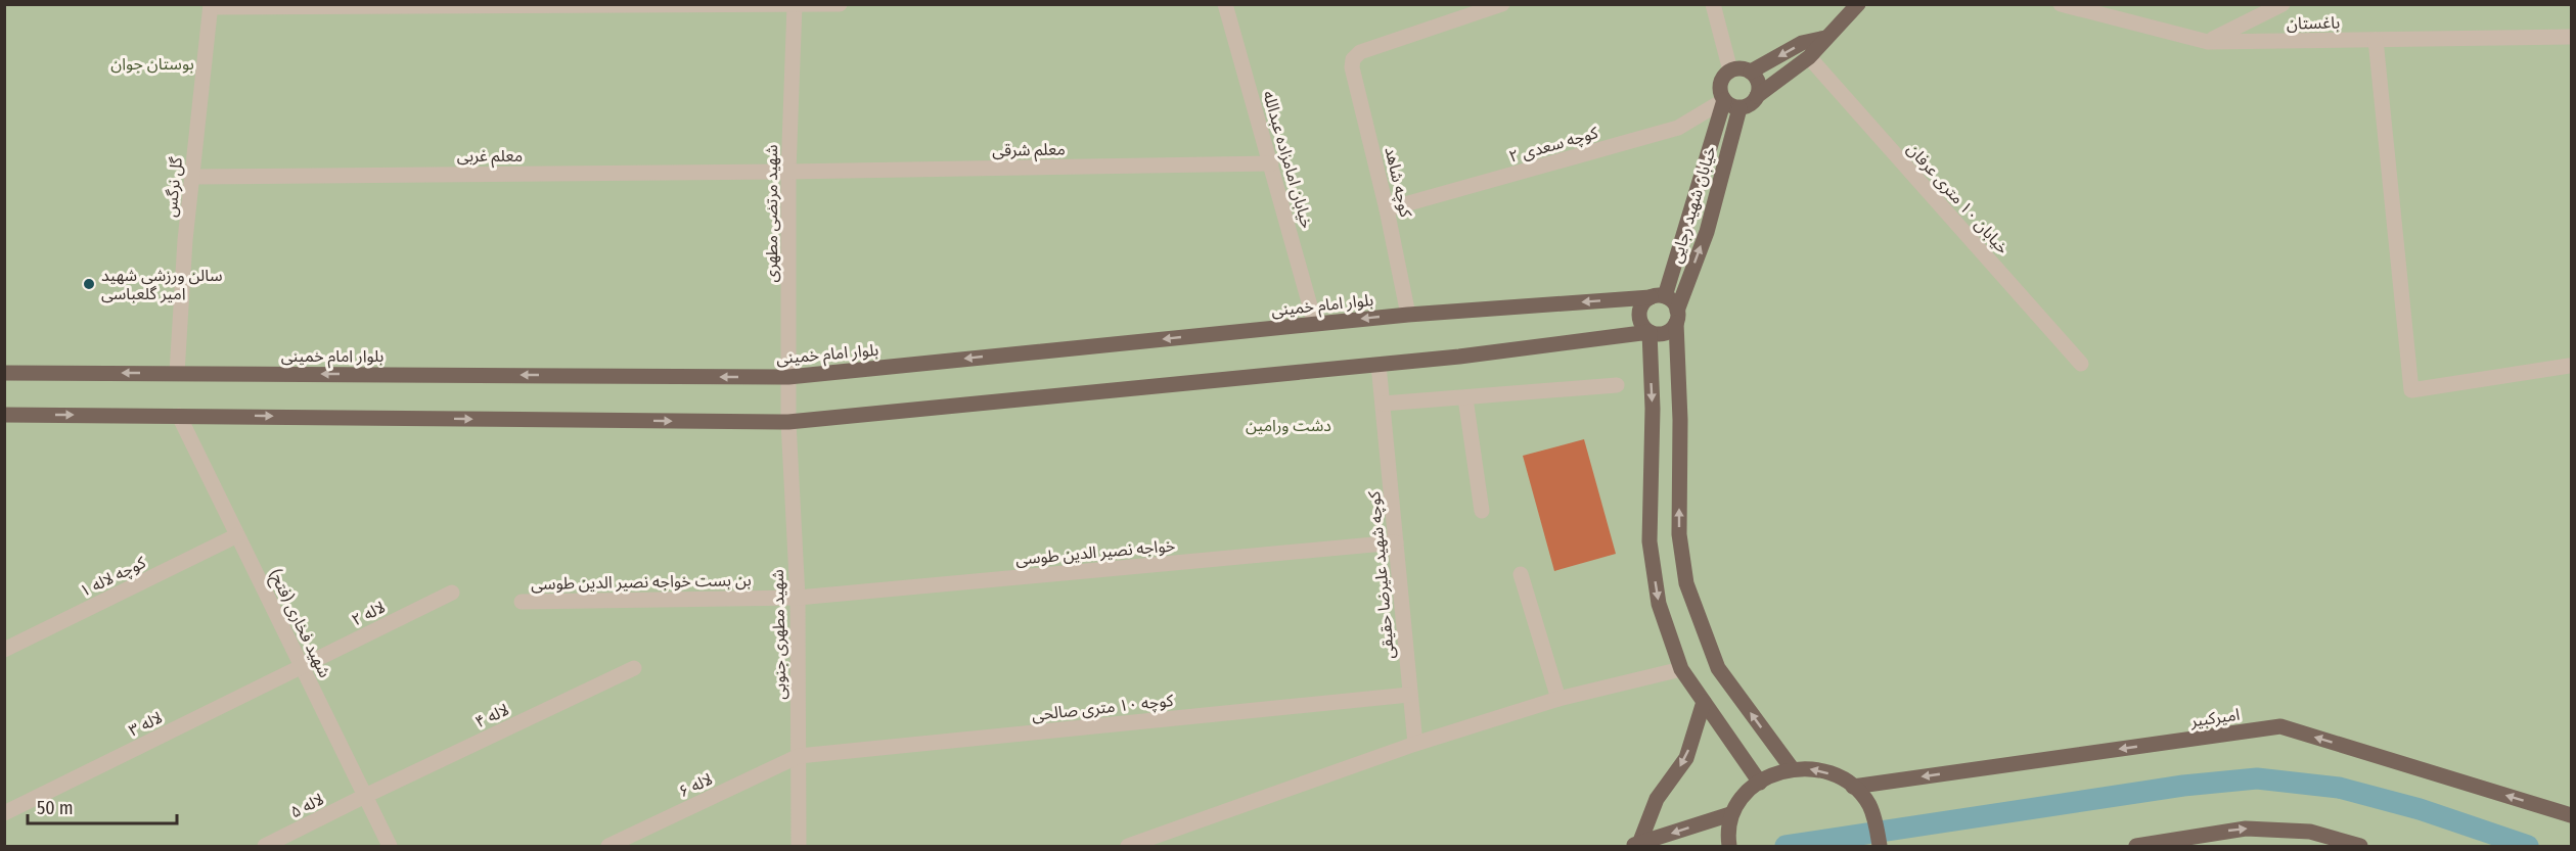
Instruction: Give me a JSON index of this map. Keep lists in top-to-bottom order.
{
  "streets": {
    "main road": ["خیابان شهید رجایی", "بلوار امام خمینی", "امیرکبیر"],
    "street": [
      "باغستان",
      "کوچه سعدی ۲",
      "معلم شرقی",
      "معلم غربی",
      "خیابان امامزاده عبدالله",
      "کوچه شاهد",
      "گل نرگس",
      "خیابان ۱۰ متری عرفان",
      "شهید مرتضی مطهری",
      "خواجه نصیر الدین طوسی",
      "کوچه شهید علیرضا حقیقی",
      "کوچه لاله ۱",
      "بن بست خواجه نصیر الدین طوسی",
      "لاله ۲",
      "شهید فخاری (فتح)",
      "شهید مطهری جنوبی",
      "کوچه ۱۰ متری صالحی",
      "لاله ۴",
      "لاله ۳",
      "لاله ۶",
      "لاله ۵"
    ]
  },
  "crossings": [
    ["کوچه سعدی ۲", "کوچه شاهد"],
    ["کوچه سعدی ۲", "خیابان شهید رجایی"],
    ["معلم شرقی", "معلم غربی"],
    ["معلم شرقی", "خیابان امامزاده عبدالله"],
    ["معلم شرقی", "شهید مرتضی مطهری"],
    ["معلم غربی", "گل نرگس"],
    ["معلم غربی", "شهید مرتضی مطهری"],
    ["خیابان امامزاده عبدالله", "بلوار امام خمینی"],
    ["کوچه شاهد", "بلوار امام خمینی"],
    ["گل نرگس", "بلوار امام خمینی"],
    ["خیابان شهید رجایی", "بلوار امام خمینی"],
    ["شهید مرتضی مطهری", "بلوار امام خمینی"],
    ["شهید مرتضی مطهری", "شهید مطهری جنوبی"],
    ["خواجه نصیر الدین طوسی", "کوچه شهید علیرضا حقیقی"],
    ["خواجه نصیر الدین طوسی", "بن بست خواجه نصیر الدین طوسی"],
    ["خواجه نصیر الدین طوسی", "شهید مطهری جنوبی"],
    ["کوچه شهید علیرضا حقیقی", "کوچه ۱۰ متری صالحی"],
    ["کوچه لاله ۱", "شهید فخاری (فتح)"],
    ["بن بست خواجه نصیر الدین طوسی", "شهید مطهری جنوبی"],
    ["لاله ۲", "شهید فخاری (فتح)"],
    ["لاله ۲", "لاله ۳"],
    ["شهید فخاری (فتح)", "لاله ۴"],
    ["شهید فخاری (فتح)", "لاله ۳"],
    ["شهید فخاری (فتح)", "لاله ۵"],
    ["شهید مطهری جنوبی", "کوچه ۱۰ متری صالحی"],
    ["شهید مطهری جنوبی", "لاله ۶"],
    ["کوچه ۱۰ متری صالحی", "لاله ۶"],
    ["لاله ۴", "لاله ۵"]
  ],
  "parks": ["بوستان جوان", "دشت ورامین"],
  "places": ["سالن ورزشی شهید امیر گلعباسی"],
  "scale_bar": "50 m"
}
